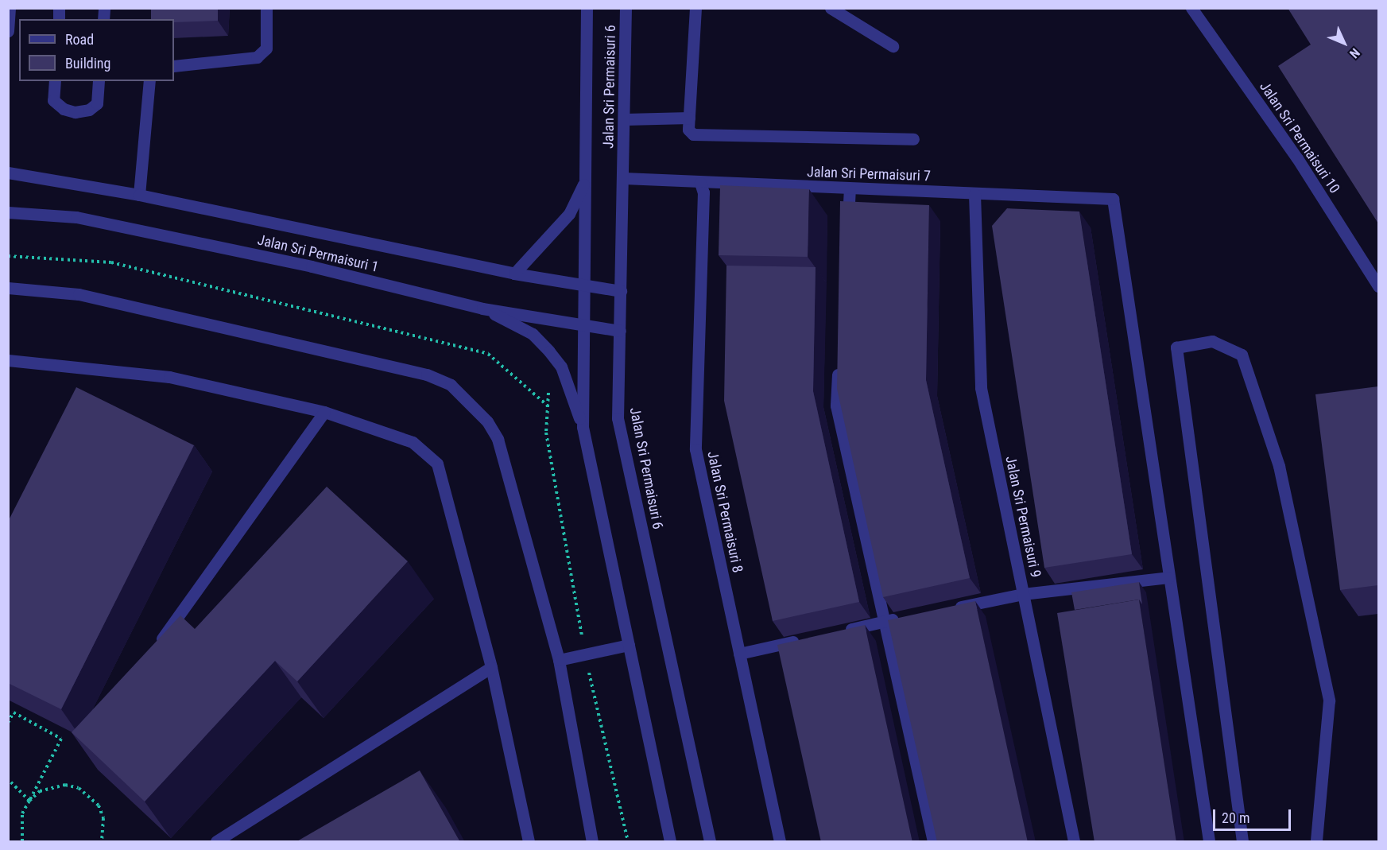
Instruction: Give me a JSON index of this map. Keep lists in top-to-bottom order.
{
  "streets": {
    "street": [
      "Jalan Sri Permaisuri 6",
      "Jalan Sri Permaisuri 10",
      "Jalan Sri Permaisuri 7",
      "Jalan Sri Permaisuri 1",
      "Jalan Sri Permaisuri 8",
      "Jalan Sri Permaisuri 9"
    ]
  },
  "crossings": [
    ["Jalan Sri Permaisuri 6", "Jalan Sri Permaisuri 7"],
    ["Jalan Sri Permaisuri 6", "Jalan Sri Permaisuri 1"],
    ["Jalan Sri Permaisuri 7", "Jalan Sri Permaisuri 8"],
    ["Jalan Sri Permaisuri 7", "Jalan Sri Permaisuri 9"]
  ],
  "legend": ["Road", "Building"],
  "scale_bar": "20 m",
  "north": "bottom right"
}
